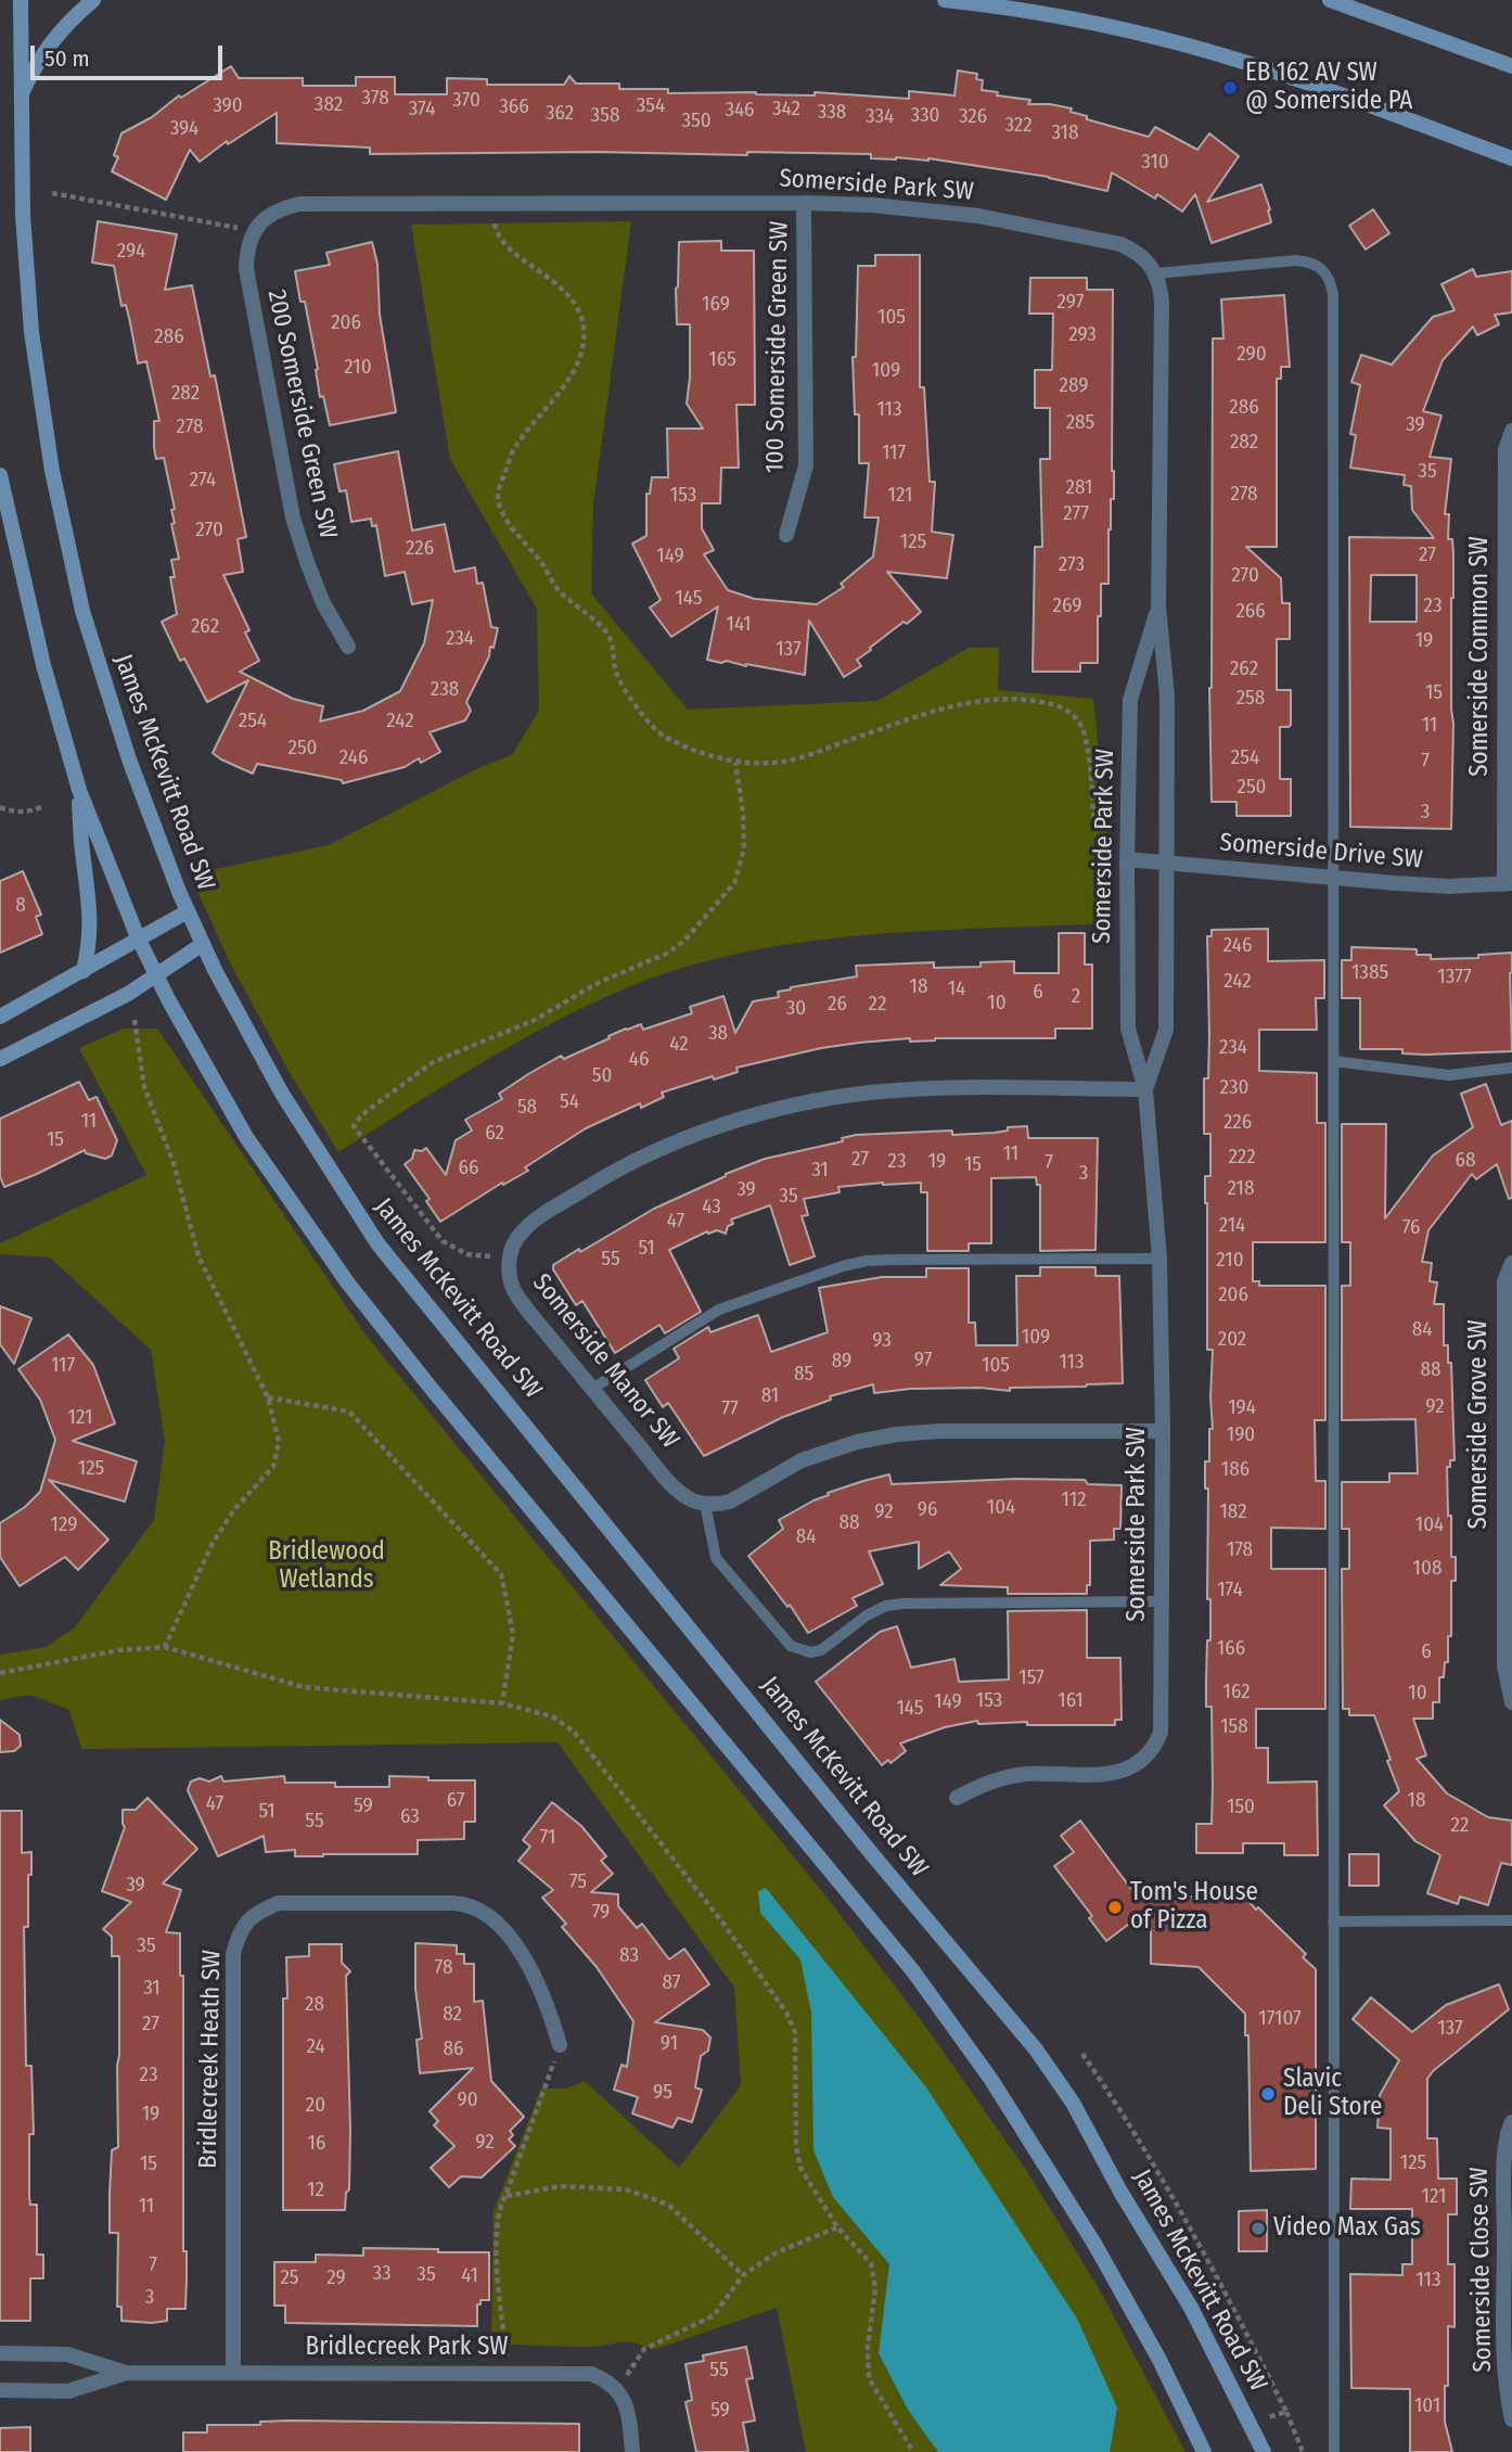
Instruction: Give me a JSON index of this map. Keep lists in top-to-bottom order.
{
  "streets": {
    "main road": ["James McKevitt Road SW"],
    "street": [
      "Somerside Park SW",
      "100 Somerside Green SW",
      "200 Somerside Green SW",
      "Somerside Common SW",
      "Somerside Drive SW",
      "Somerside Manor SW",
      "Somerside Grove SW",
      "Bridlecreek Heath SW",
      "Somerside Close SW",
      "Bridlecreek Park SW"
    ]
  },
  "crossings": [
    ["Somerside Park SW", "100 Somerside Green SW"],
    ["Somerside Park SW", "200 Somerside Green SW"],
    ["Somerside Park SW", "Somerside Drive SW"],
    ["Somerside Park SW", "Somerside Manor SW"],
    ["Somerside Common SW", "Somerside Drive SW"],
    ["Bridlecreek Heath SW", "Bridlecreek Park SW"]
  ],
  "parks": ["Bridlewood Wetlands"],
  "places": [
    "EB 162 AV SW @ Somerside PA",
    "Tom's House of Pizza",
    "Slavic Deli Store",
    "Video Max Gas"
  ],
  "house_numbers": [
    "378",
    "370",
    "382",
    "390",
    "354",
    "366",
    "374",
    "342",
    "346",
    "338",
    "362",
    "358",
    "330",
    "334",
    "326",
    "350",
    "322",
    "394",
    "318",
    "310",
    "294",
    "297",
    "169",
    "105",
    "206",
    "293",
    "286",
    "290",
    "165",
    "210",
    "109",
    "289",
    "282",
    "286",
    "113",
    "285",
    "39",
    "278",
    "282",
    "117",
    "35",
    "274",
    "281",
    "278",
    "153",
    "121",
    "277",
    "270",
    "125",
    "226",
    "27",
    "149",
    "273",
    "270",
    "145",
    "269",
    "23",
    "266",
    "141",
    "262",
    "234",
    "19",
    "137",
    "262",
    "238",
    "15",
    "258",
    "254",
    "242",
    "11",
    "250",
    "246",
    "254",
    "7",
    "250",
    "3",
    "8",
    "246",
    "1385",
    "1377",
    "242",
    "18",
    "14",
    "6",
    "2",
    "10",
    "26",
    "22",
    "30",
    "38",
    "42",
    "234",
    "46",
    "50",
    "230",
    "54",
    "58",
    "11",
    "226",
    "62",
    "15",
    "11",
    "222",
    "27",
    "68",
    "23",
    "19",
    "7",
    "15",
    "66",
    "31",
    "3",
    "218",
    "39",
    "35",
    "43",
    "47",
    "214",
    "76",
    "51",
    "55",
    "210",
    "206",
    "84",
    "109",
    "202",
    "93",
    "97",
    "89",
    "113",
    "117",
    "105",
    "88",
    "85",
    "81",
    "92",
    "194",
    "77",
    "121",
    "190",
    "125",
    "186",
    "112",
    "104",
    "96",
    "92",
    "182",
    "88",
    "129",
    "104",
    "84",
    "178",
    "108",
    "174",
    "166",
    "6",
    "157",
    "162",
    "10",
    "153",
    "161",
    "149",
    "145",
    "158",
    "67",
    "18",
    "47",
    "59",
    "150",
    "51",
    "63",
    "55",
    "22",
    "71",
    "75",
    "39",
    "79",
    "35",
    "83",
    "78",
    "87",
    "31",
    "28",
    "82",
    "17107",
    "27",
    "137",
    "91",
    "24",
    "86",
    "23",
    "95",
    "90",
    "20",
    "19",
    "92",
    "16",
    "125",
    "15",
    "12",
    "121",
    "11",
    "7",
    "33",
    "35",
    "41",
    "25",
    "29",
    "113",
    "3",
    "55",
    "101",
    "59"
  ],
  "scale_bar": "50 m"
}
